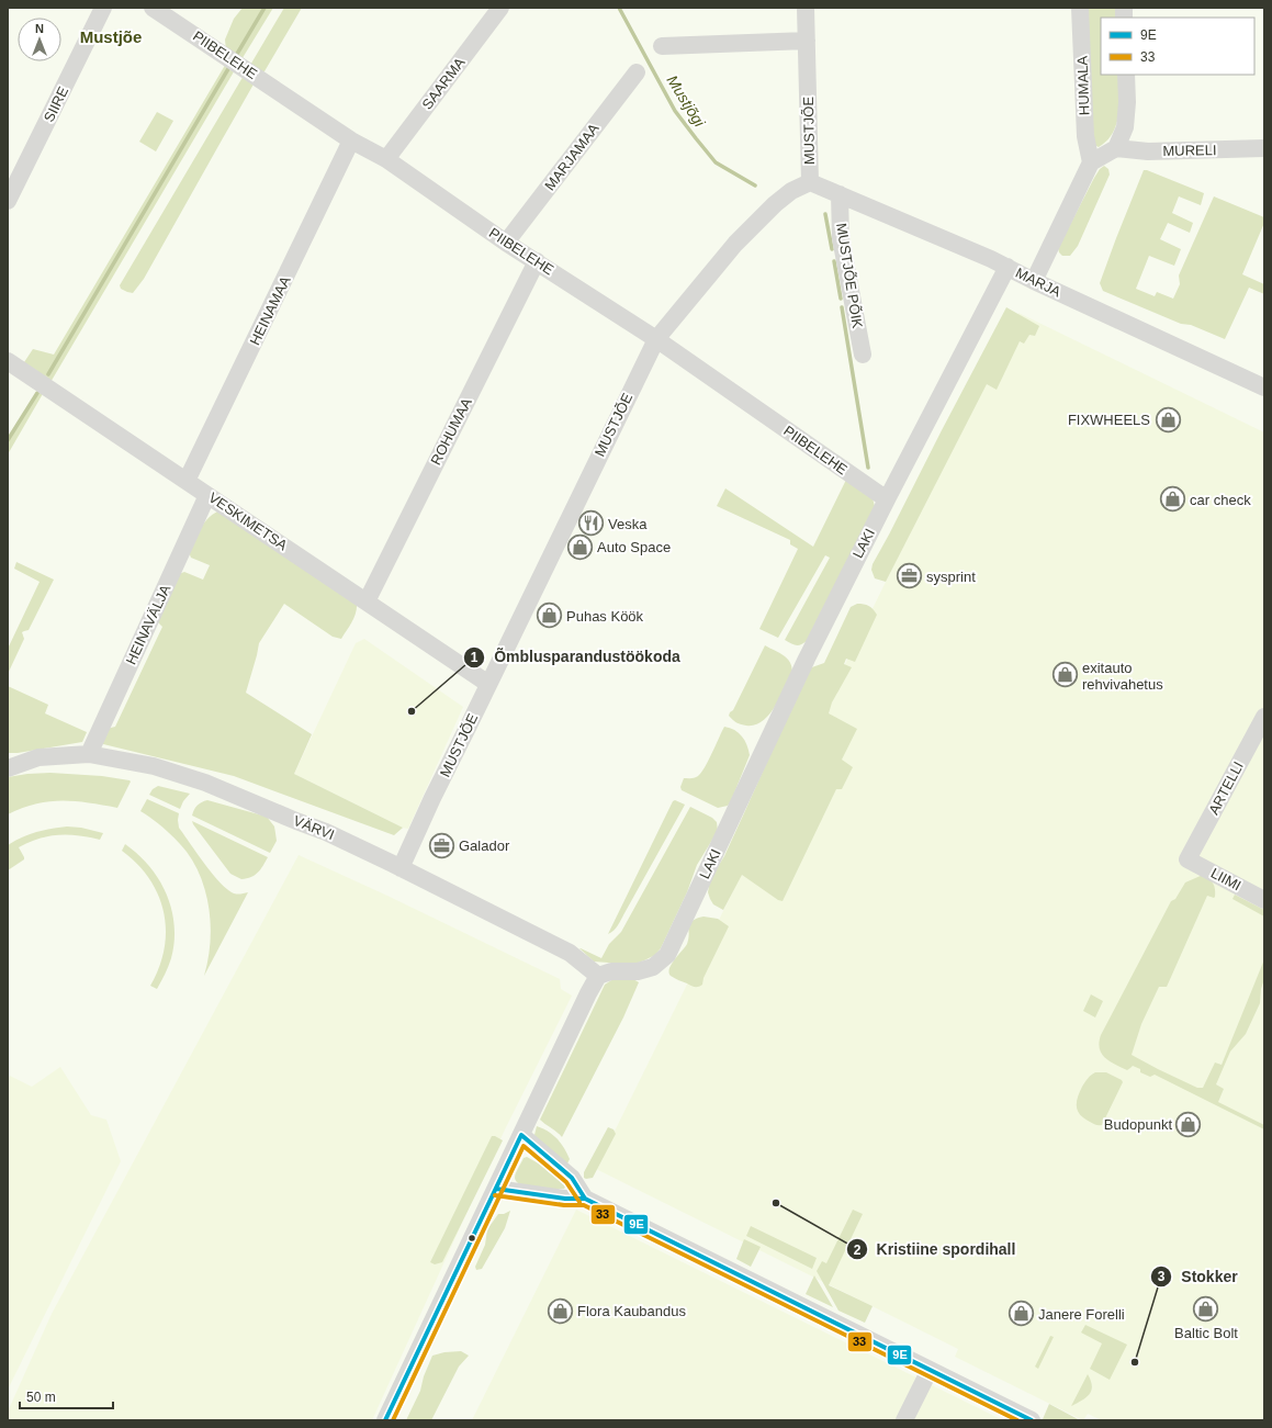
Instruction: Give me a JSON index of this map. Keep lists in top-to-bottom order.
{
  "streets": {
    "street": [
      "PIIBELEHE",
      "SAARMA",
      "HUMALA",
      "SIIRE",
      "MUSTJÕE",
      "MURELI",
      "MARJAMAA",
      "MUSTJÕE PÕIK",
      "MARJA",
      "HEINAMAA",
      "ROHUMAA",
      "VESKIMETSA",
      "LAKI",
      "HEINAVÄLJA",
      "ARTELLI",
      "VÄRVI",
      "LIIMI"
    ]
  },
  "crossings": [
    ["PIIBELEHE", "SAARMA"],
    ["PIIBELEHE", "MUSTJÕE"],
    ["PIIBELEHE", "MARJAMAA"],
    ["PIIBELEHE", "HEINAMAA"],
    ["PIIBELEHE", "ROHUMAA"],
    ["PIIBELEHE", "LAKI"],
    ["MUSTJÕE", "MARJA"],
    ["MUSTJÕE", "VESKIMETSA"],
    ["MUSTJÕE", "VÄRVI"],
    ["MUSTJÕE PÕIK", "MARJA"],
    ["MARJA", "LAKI"],
    ["HEINAMAA", "VESKIMETSA"],
    ["ROHUMAA", "VESKIMETSA"],
    ["VESKIMETSA", "HEINAVÄLJA"],
    ["LAKI", "VÄRVI"],
    ["HEINAVÄLJA", "VÄRVI"],
    ["ARTELLI", "LIIMI"]
  ],
  "districts": ["Mustjõe"],
  "water": ["Mustjõgi"],
  "places": {
    "shop": [
      "FIXWHEELS",
      "car check",
      "Auto Space",
      "Puhas Köök",
      "exitauto rehvivahetus",
      "Budopunkt",
      "Baltic Bolt",
      "Flora Kaubandus",
      "Janere Forelli"
    ],
    "restaurant": ["Veska"],
    "office": ["sysprint", "Galador"],
    "other": ["Õmblusparandustöökoda", "Kristiine spordihall", "Stokker"]
  },
  "lines": ["transit line 9E", "transit line 33"],
  "legend": ["9E", "33"],
  "scale_bar": "50 m",
  "north": "top"
}
